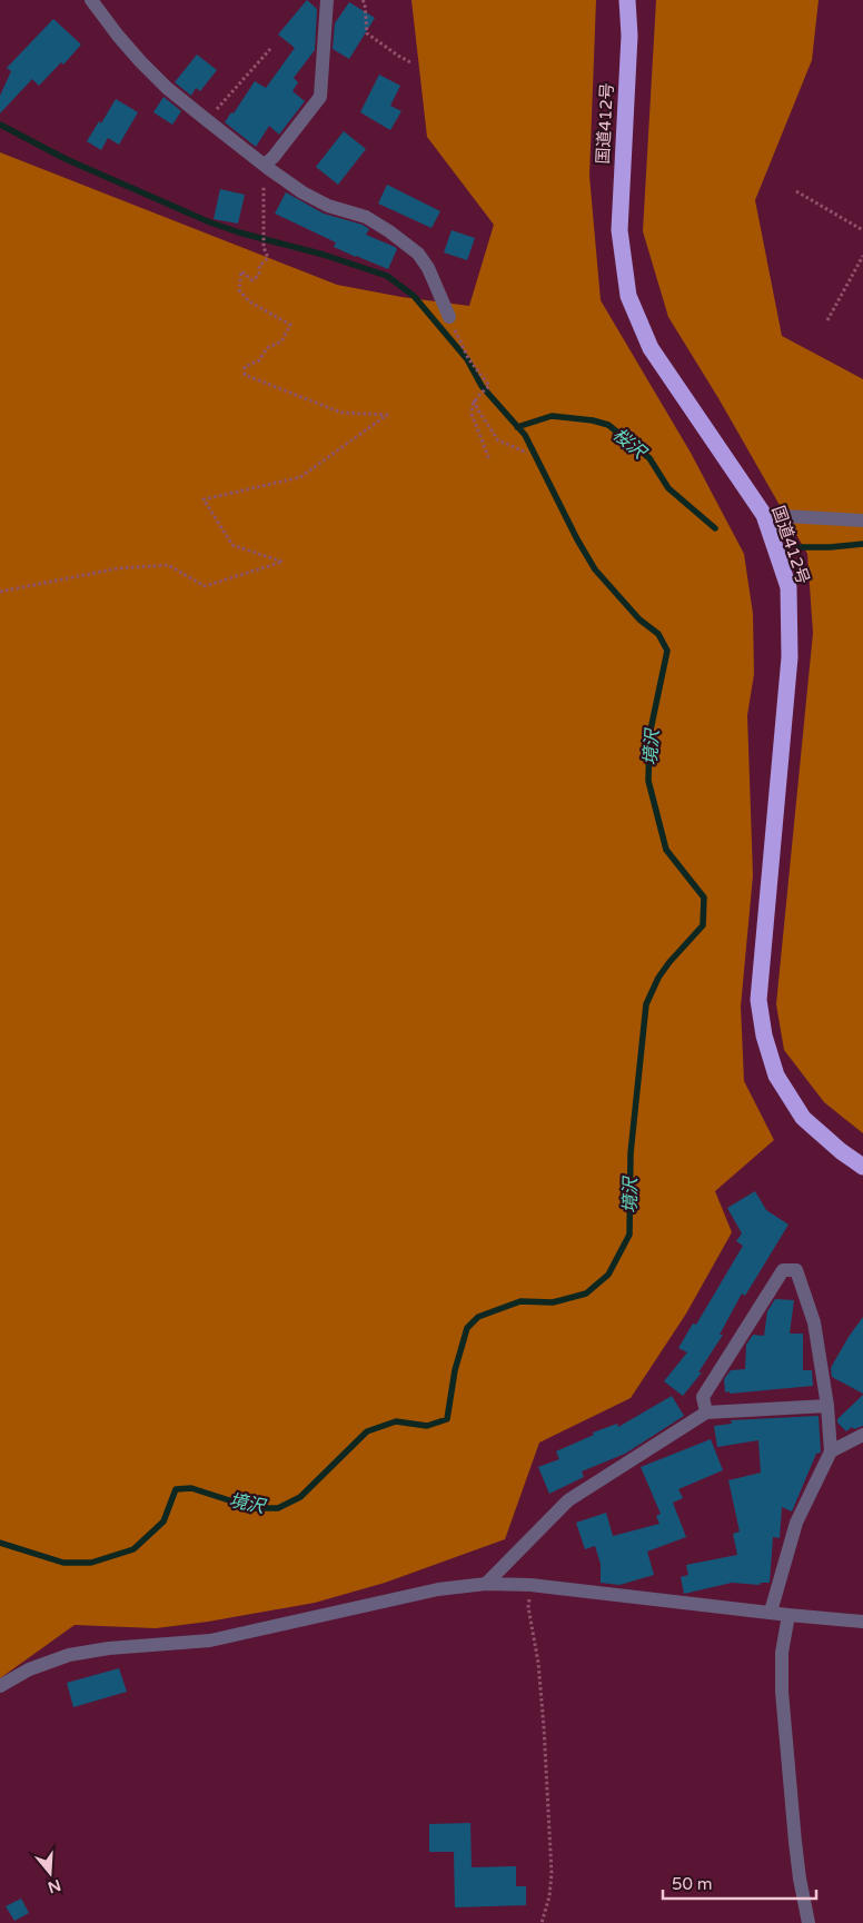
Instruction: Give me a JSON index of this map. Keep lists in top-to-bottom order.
{
  "streets": {
    "highway": ["国道412号"]
  },
  "water": ["桜沢", "境沢"],
  "scale_bar": "50 m",
  "north": "bottom"
}
